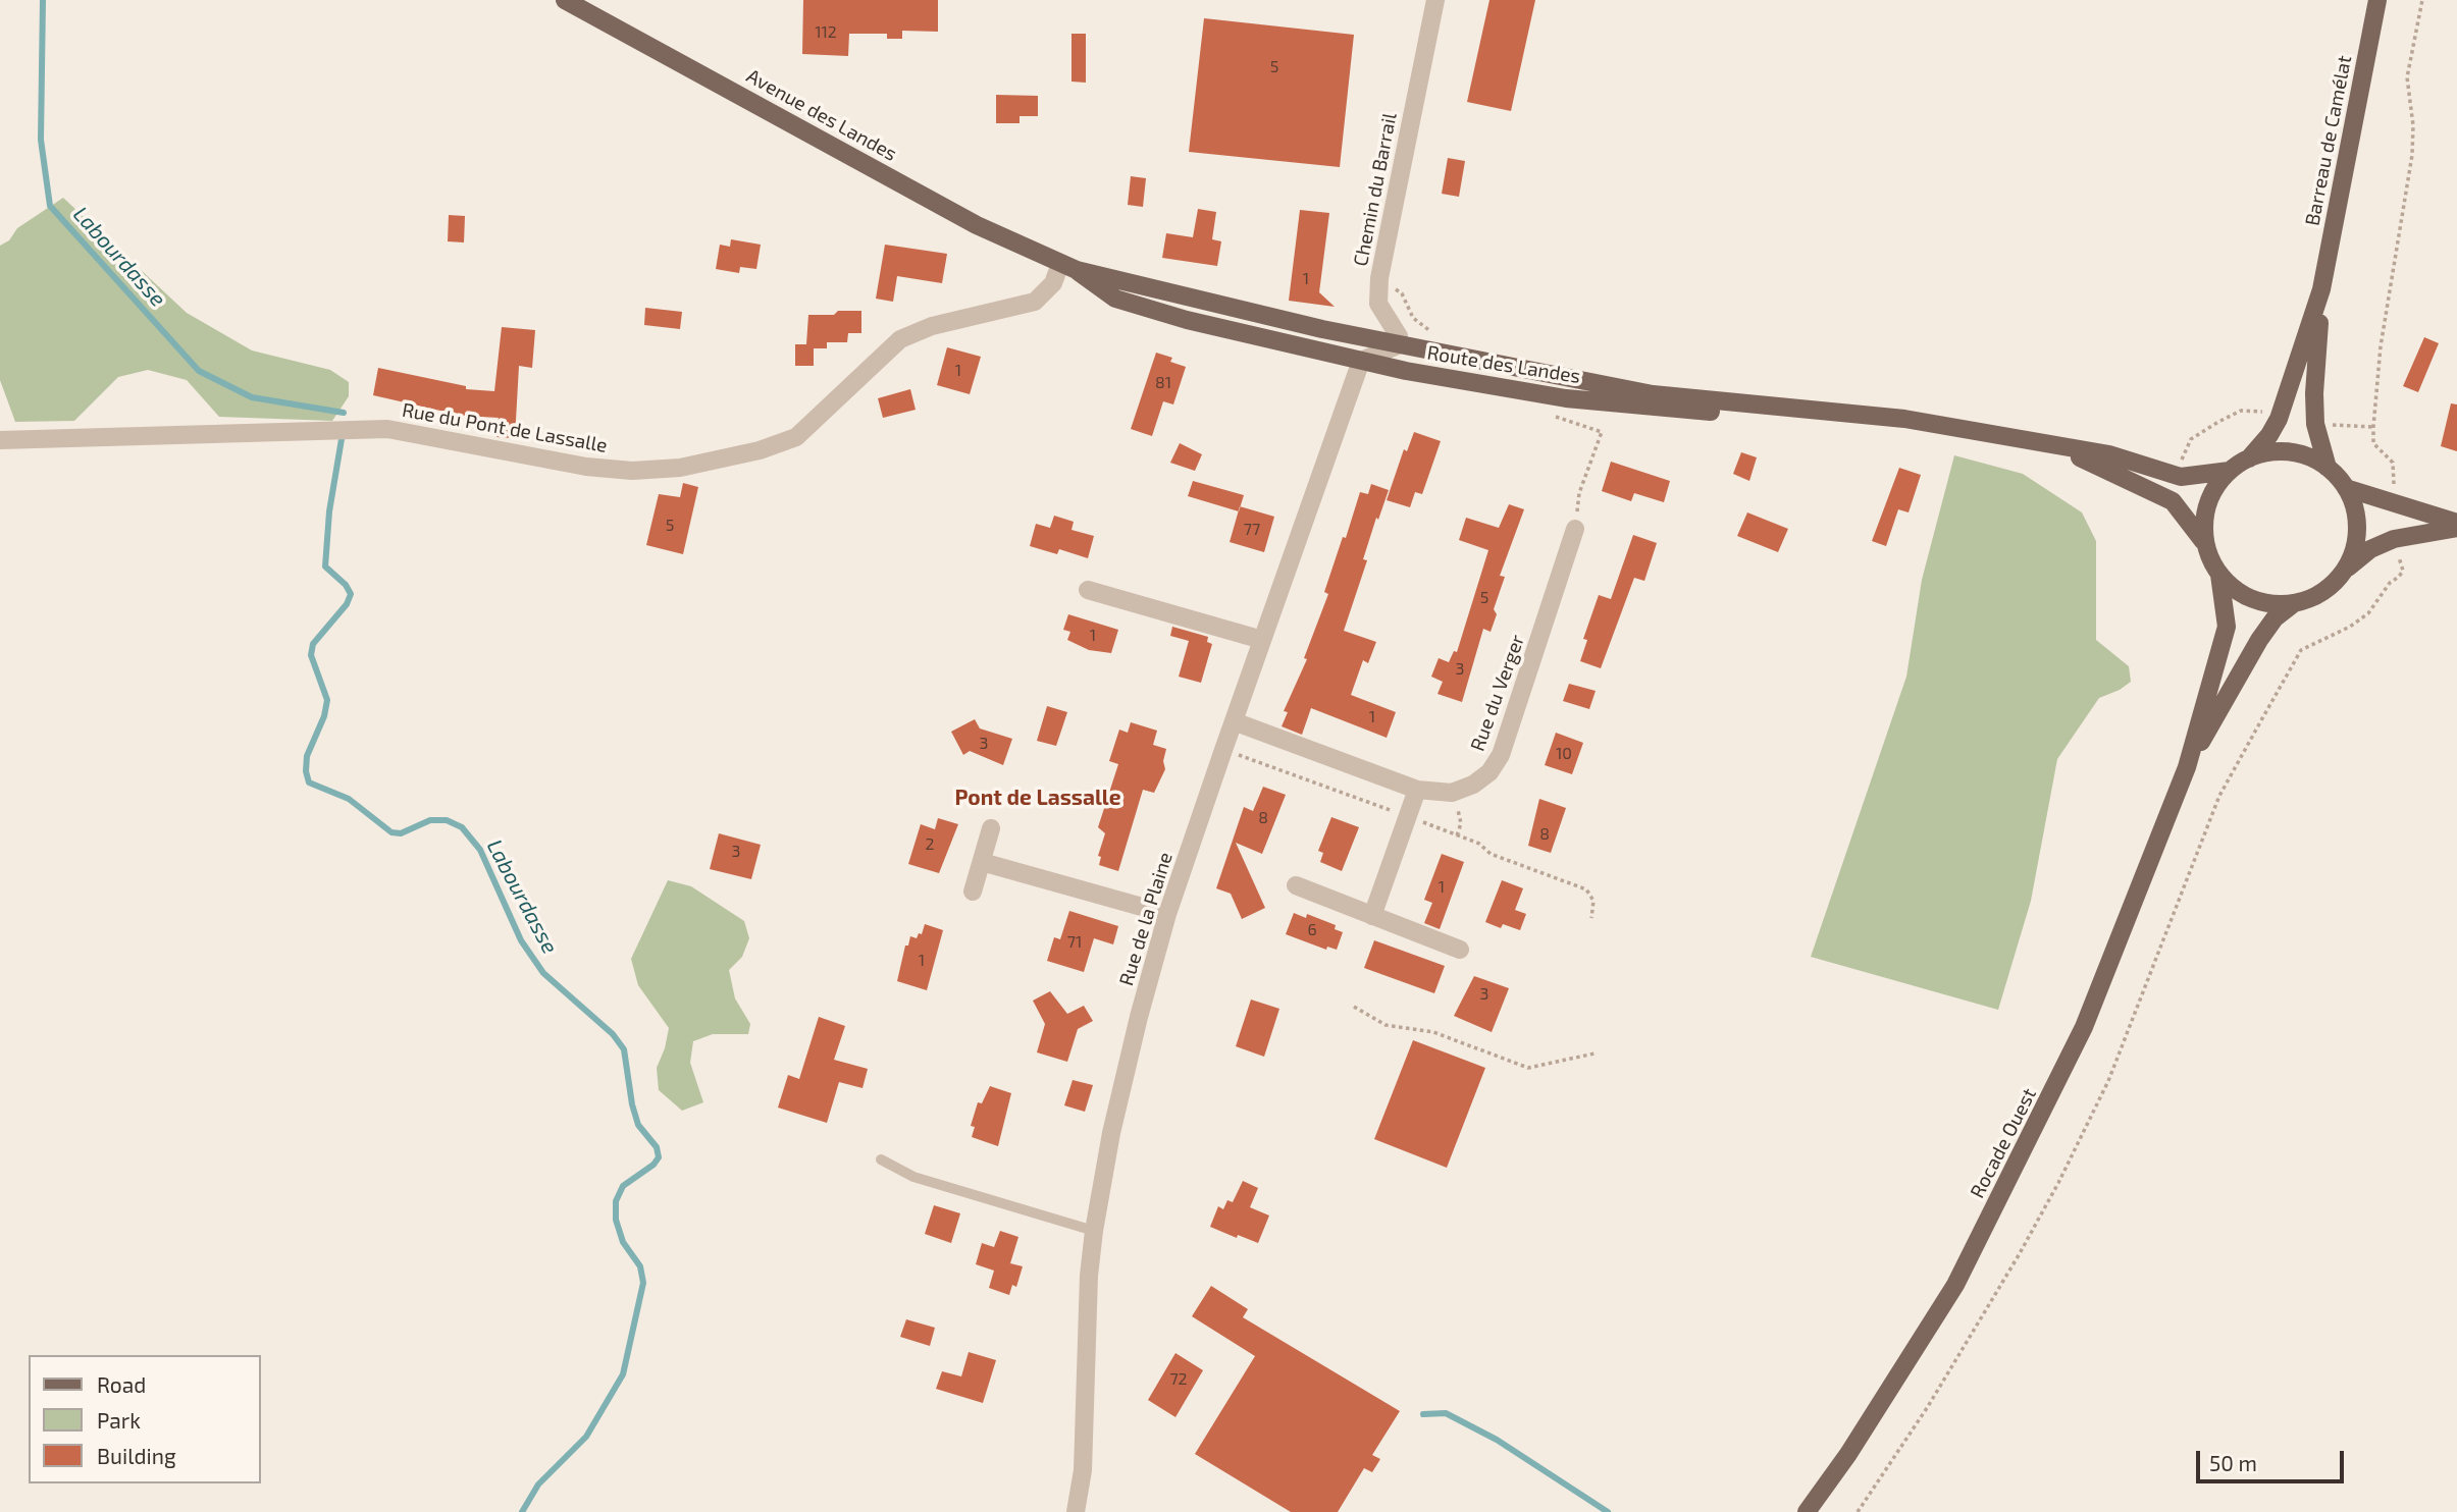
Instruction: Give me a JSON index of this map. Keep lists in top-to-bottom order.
{
  "streets": {
    "main road": [
      "Avenue des Landes",
      "Barreau de Camélat",
      "Route des Landes",
      "Rocade Ouest"
    ],
    "street": [
      "Chemin du Barrail",
      "Rue du Pont de Lassalle",
      "Rue du Verger",
      "Rue de la Plaine"
    ]
  },
  "crossings": [
    ["Avenue des Landes", "Route des Landes"],
    ["Avenue des Landes", "Rue du Pont de Lassalle"],
    ["Barreau de Camélat", "Route des Landes"],
    ["Barreau de Camélat", "Rocade Ouest"],
    ["Chemin du Barrail", "Route des Landes"],
    ["Route des Landes", "Rue du Pont de Lassalle"],
    ["Route des Landes", "Rue de la Plaine"],
    ["Route des Landes", "Rocade Ouest"]
  ],
  "districts": ["Pont de Lassalle"],
  "water": ["Labourdasse"],
  "house_numbers": [
    "112",
    "5",
    "1",
    "1",
    "81",
    "5",
    "77",
    "5",
    "1",
    "3",
    "1",
    "3",
    "10",
    "8",
    "8",
    "2",
    "3",
    "1",
    "6",
    "71",
    "1",
    "3",
    "72"
  ],
  "legend": ["Road", "Park", "Building"],
  "scale_bar": "50 m"
}
